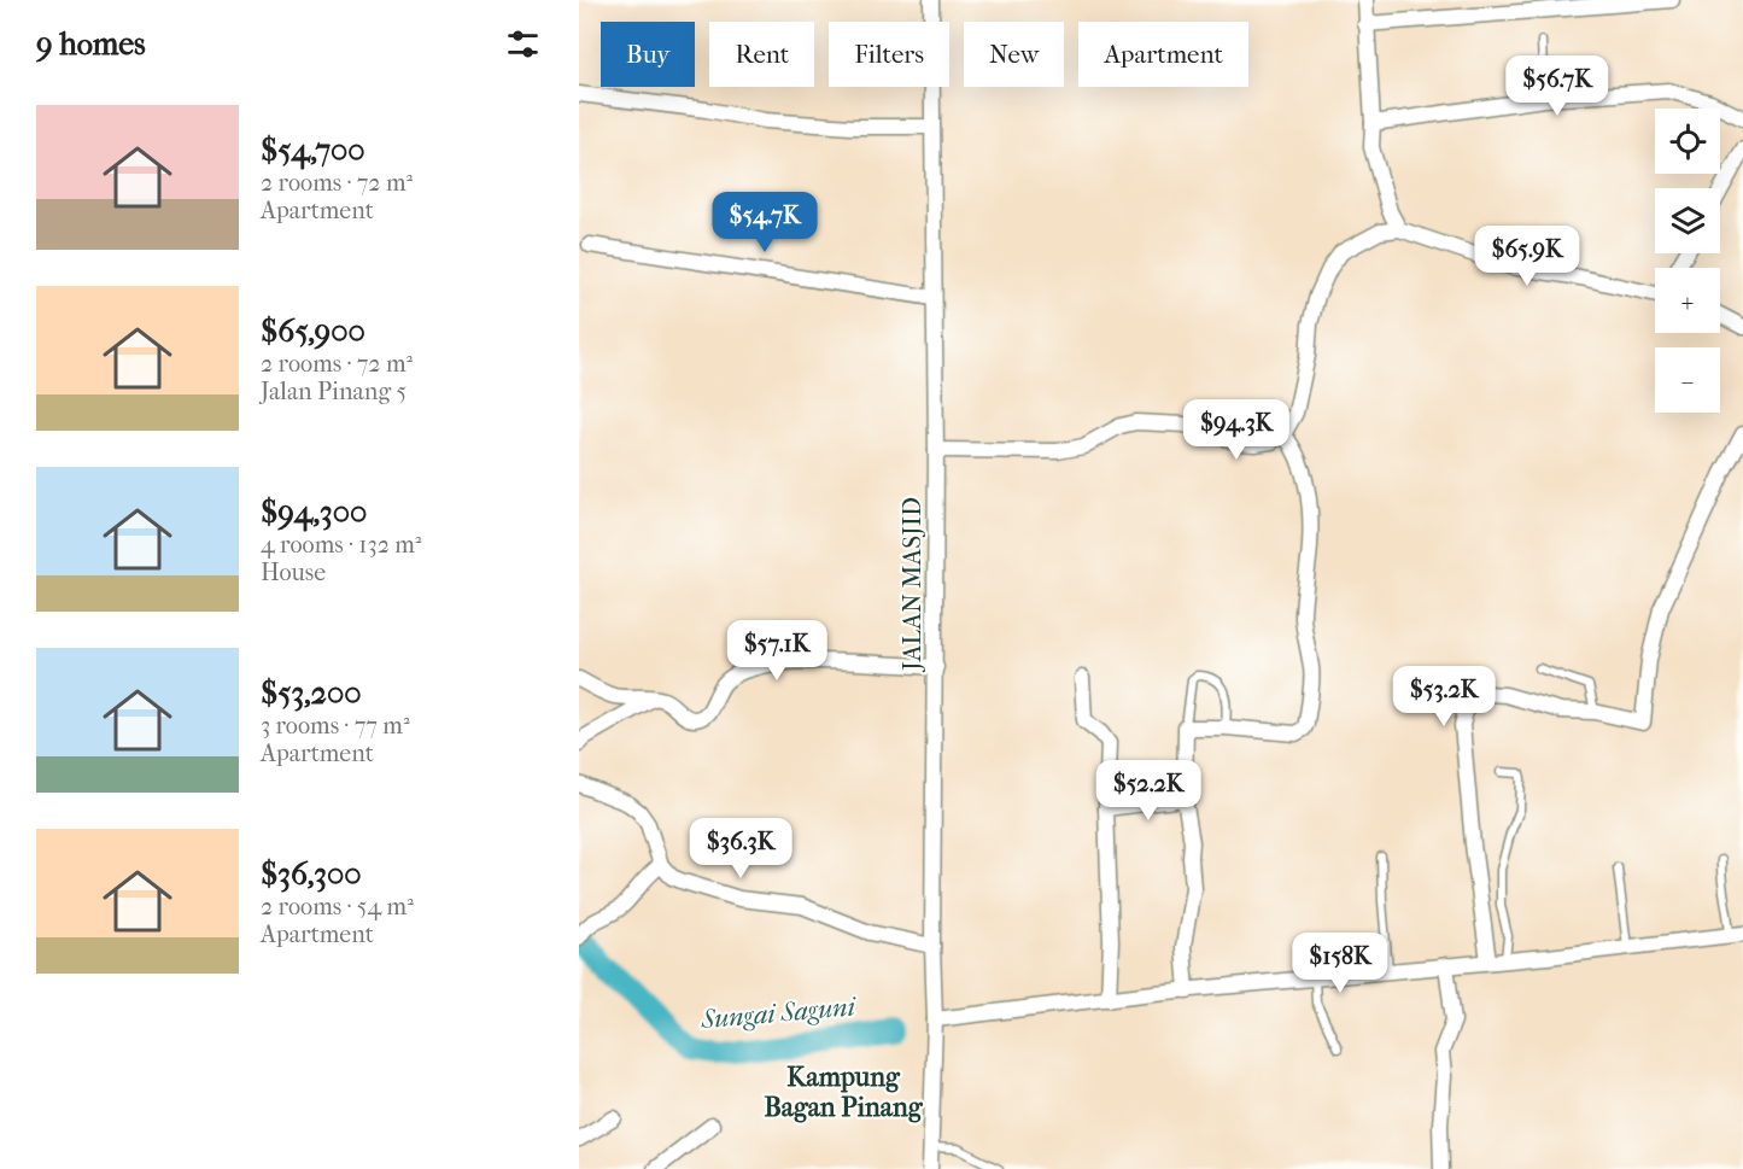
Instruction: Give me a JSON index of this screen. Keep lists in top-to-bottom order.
{
  "streets": {
    "street": ["JALAN MASJID"]
  },
  "districts": ["Kampung Bagan Pinang"],
  "water": ["Sungai Saguni"],
  "page": {
    "heading": "9 homes",
    "chip": [
      "Buy",
      "Rent",
      "Filters",
      "New",
      "Apartment"
    ],
    "price": [
      "$56.7K",
      "$54.7K",
      "$65.9K",
      "$94.3K",
      "$57.1K",
      "$53.2K",
      "$52.2K",
      "$36.3K",
      "$158K"
    ],
    "list": [
      {
        "name": "$54,700",
        "note": "2 rooms · 72 m² · Apartment"
      },
      {
        "name": "$65,900",
        "note": "2 rooms · 72 m² · Jalan Pinang 5"
      },
      {
        "name": "$94,300",
        "note": "4 rooms · 132 m² · House"
      },
      {
        "name": "$53,200",
        "note": "3 rooms · 77 m² · Apartment"
      },
      {
        "name": "$36,300",
        "note": "2 rooms · 54 m² · Apartment"
      }
    ],
    "map_buttons": ["+", "−"]
  }
}
